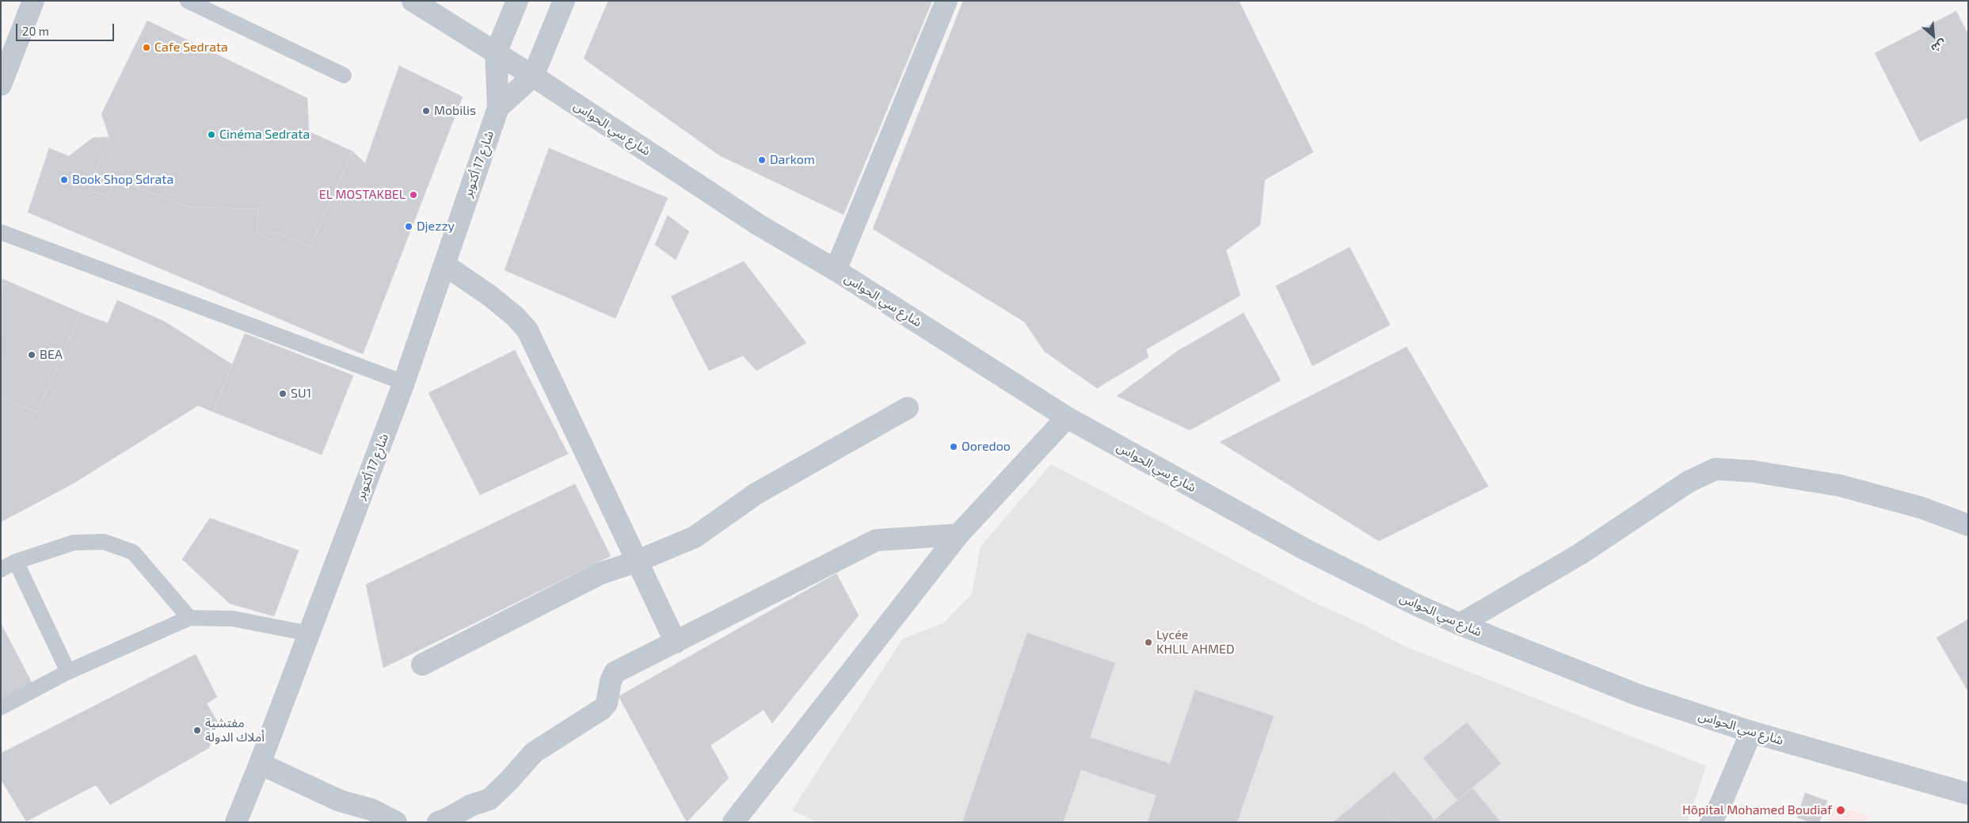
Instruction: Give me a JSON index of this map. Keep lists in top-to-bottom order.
{
  "streets": {
    "street": ["شارع سي الحواس", "شارع 17 أكتوبر"]
  },
  "places": [
    "Cafe Sedrata",
    "Mobilis",
    "Cinéma Sedrata",
    "Darkom",
    "Book Shop Sdrata",
    "EL MOSTAKBEL",
    "Djezzy",
    "BEA",
    "SU1",
    "Ooredoo",
    "Lycée KHLIL AHMED",
    "مفتشية أملاك الدولة",
    "Hôpital Mohamed Boudiaf"
  ],
  "scale_bar": "20 m",
  "north": "bottom right"
}
